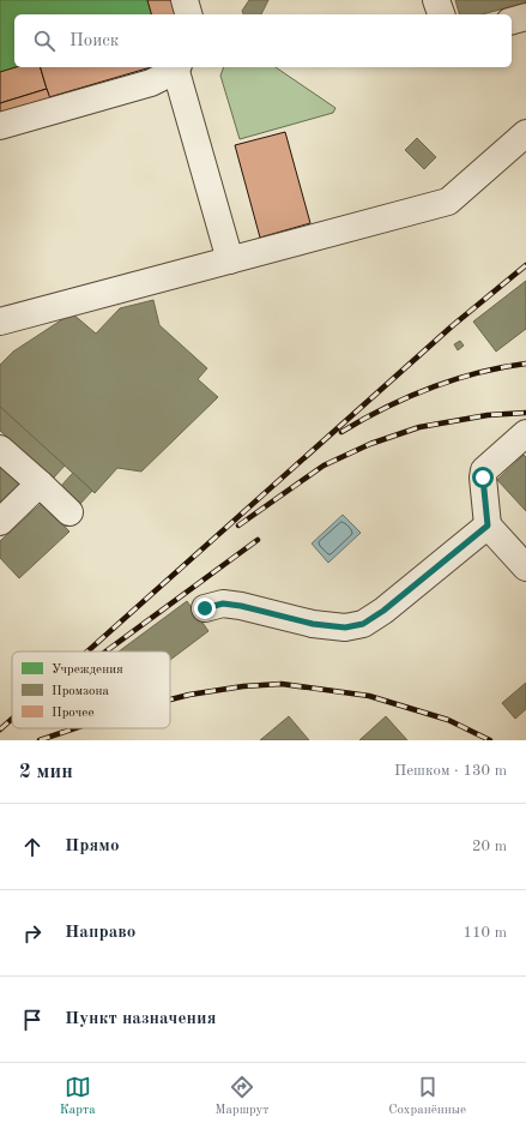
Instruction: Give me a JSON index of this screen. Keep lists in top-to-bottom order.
{
  "legend": ["Учреждения", "Промзона", "Прочее"],
  "page": {
    "search": "Поиск",
    "heading": ["2 мин", "Пешком · 130 m"],
    "list": [
      ["Прямо", "20 m"],
      ["Направо", "110 m"],
      "Пункт назначения"
    ],
    "nav": ["Карта", "Маршрут", "Сохранённые"]
  }
}
